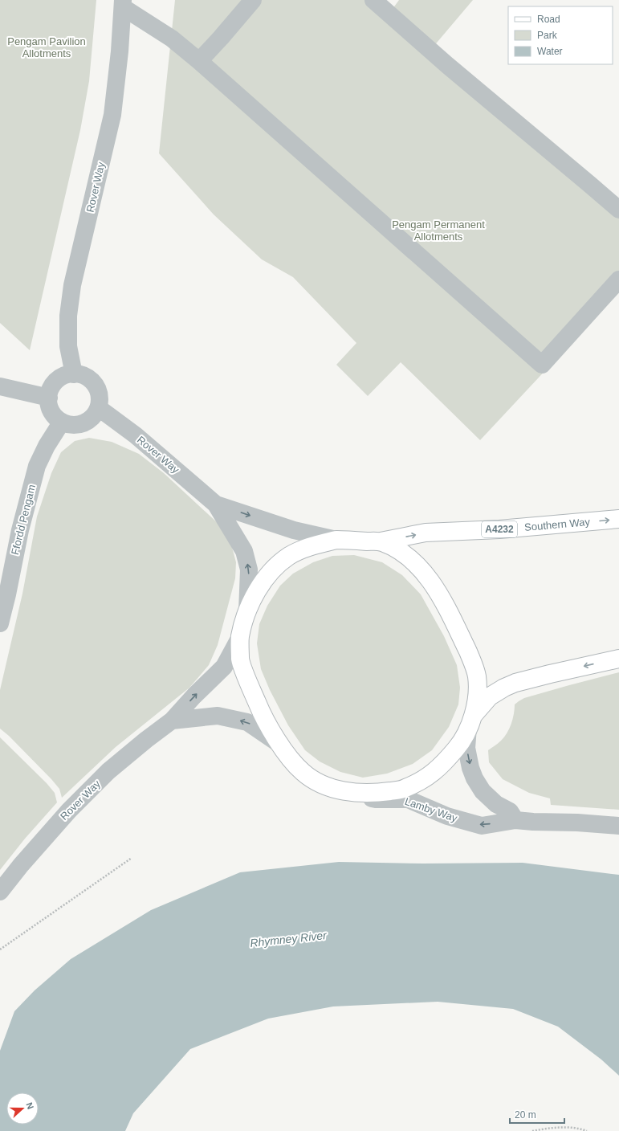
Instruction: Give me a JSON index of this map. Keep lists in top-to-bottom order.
{
  "streets": {
    "main road": ["Southern Way", "A4232"],
    "street": ["Rover Way", "Ffordd Pengam", "Lamby Way"]
  },
  "crossings": [
    ["Rover Way", "Ffordd Pengam"]
  ],
  "one_way": ["Lamby Way"],
  "water": ["Rhymney River"],
  "parks": ["Pengam Pavilion Allotments", "Pengam Permanent Allotments"],
  "legend": ["Road", "Park", "Water"],
  "scale_bar": "20 m",
  "north": "right"
}
